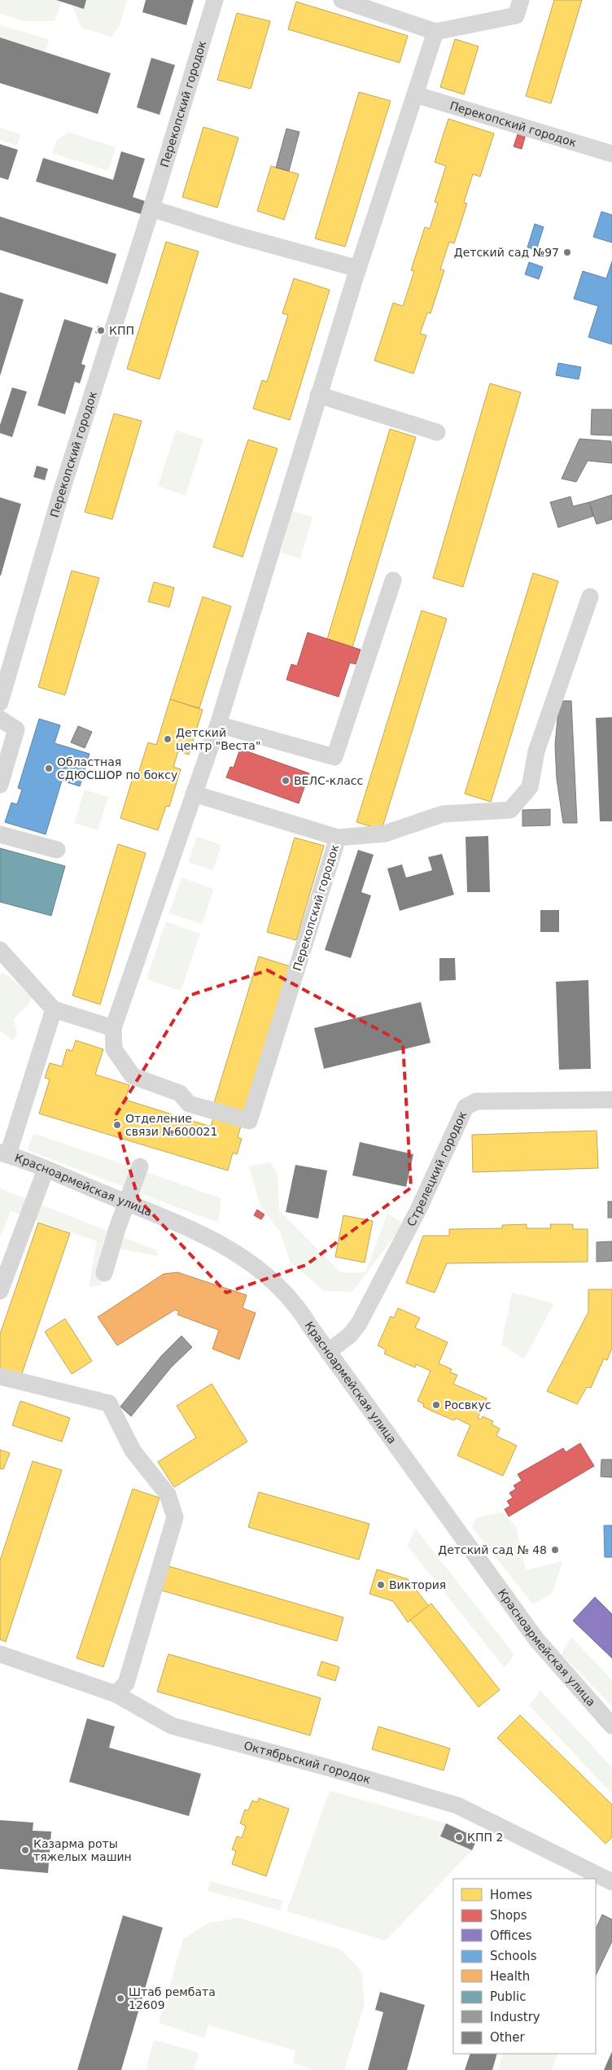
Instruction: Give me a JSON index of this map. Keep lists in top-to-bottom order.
{
  "streets": {
    "street": [
      "Перекопский городок",
      "Стрелецкий городок",
      "Красноармейская улица",
      "Октябрьский городок"
    ]
  },
  "crossings": [
    ["Стрелецкий городок", "Красноармейская улица"]
  ],
  "places": [
    "Детский сад №97",
    "КПП",
    "Детский центр \"Веста\"",
    "Областная СДЮСШОР по боксу",
    "ВЕЛС-класс",
    "Отделение связи №600021",
    "Росвкус",
    "Детский сад № 48",
    "Виктория",
    "КПП 2",
    "Казарма роты тяжелых машин",
    "Штаб рембата 12609"
  ],
  "legend": [
    "Homes",
    "Shops",
    "Offices",
    "Schools",
    "Health",
    "Public",
    "Industry",
    "Other"
  ]
}
